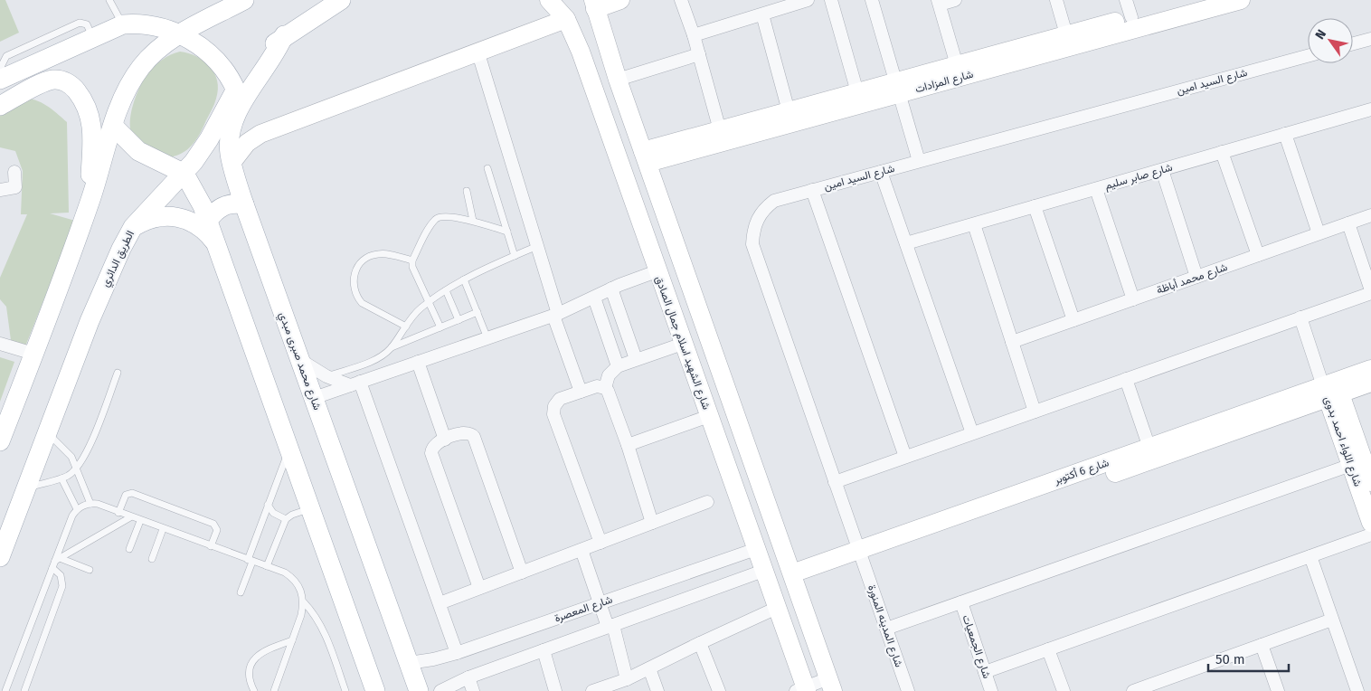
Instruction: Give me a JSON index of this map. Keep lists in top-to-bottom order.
{
  "streets": {
    "main road": ["الطريق الدائري", "شارع محمد صبرى مبدي"],
    "street": [
      "شارع المزادات",
      "شارع السيد امين",
      "شارع صابر سليم",
      "شارع محمد أباظة",
      "شارع الشهيد اسلام جمال الصادق",
      "شارع اللواء احمد بدوى",
      "شارع 6 أكتوبر",
      "شارع المعصرة",
      "شارع المدينه المنورة",
      "شارع الجمعيات"
    ]
  },
  "crossings": [
    ["شارع السيد امين", "شارع 6 أكتوبر"],
    ["شارع السيد امين", "شارع المدينه المنورة"],
    ["الطريق الدائري", "شارع محمد صبرى مبدي"],
    ["شارع الشهيد اسلام جمال الصادق", "شارع المعصرة"],
    ["شارع محمد صبرى مبدي", "شارع المعصرة"],
    ["شارع اللواء احمد بدوى", "شارع 6 أكتوبر"],
    ["شارع 6 أكتوبر", "شارع المدينه المنورة"]
  ],
  "scale_bar": "50 m",
  "north": "top left"
}
